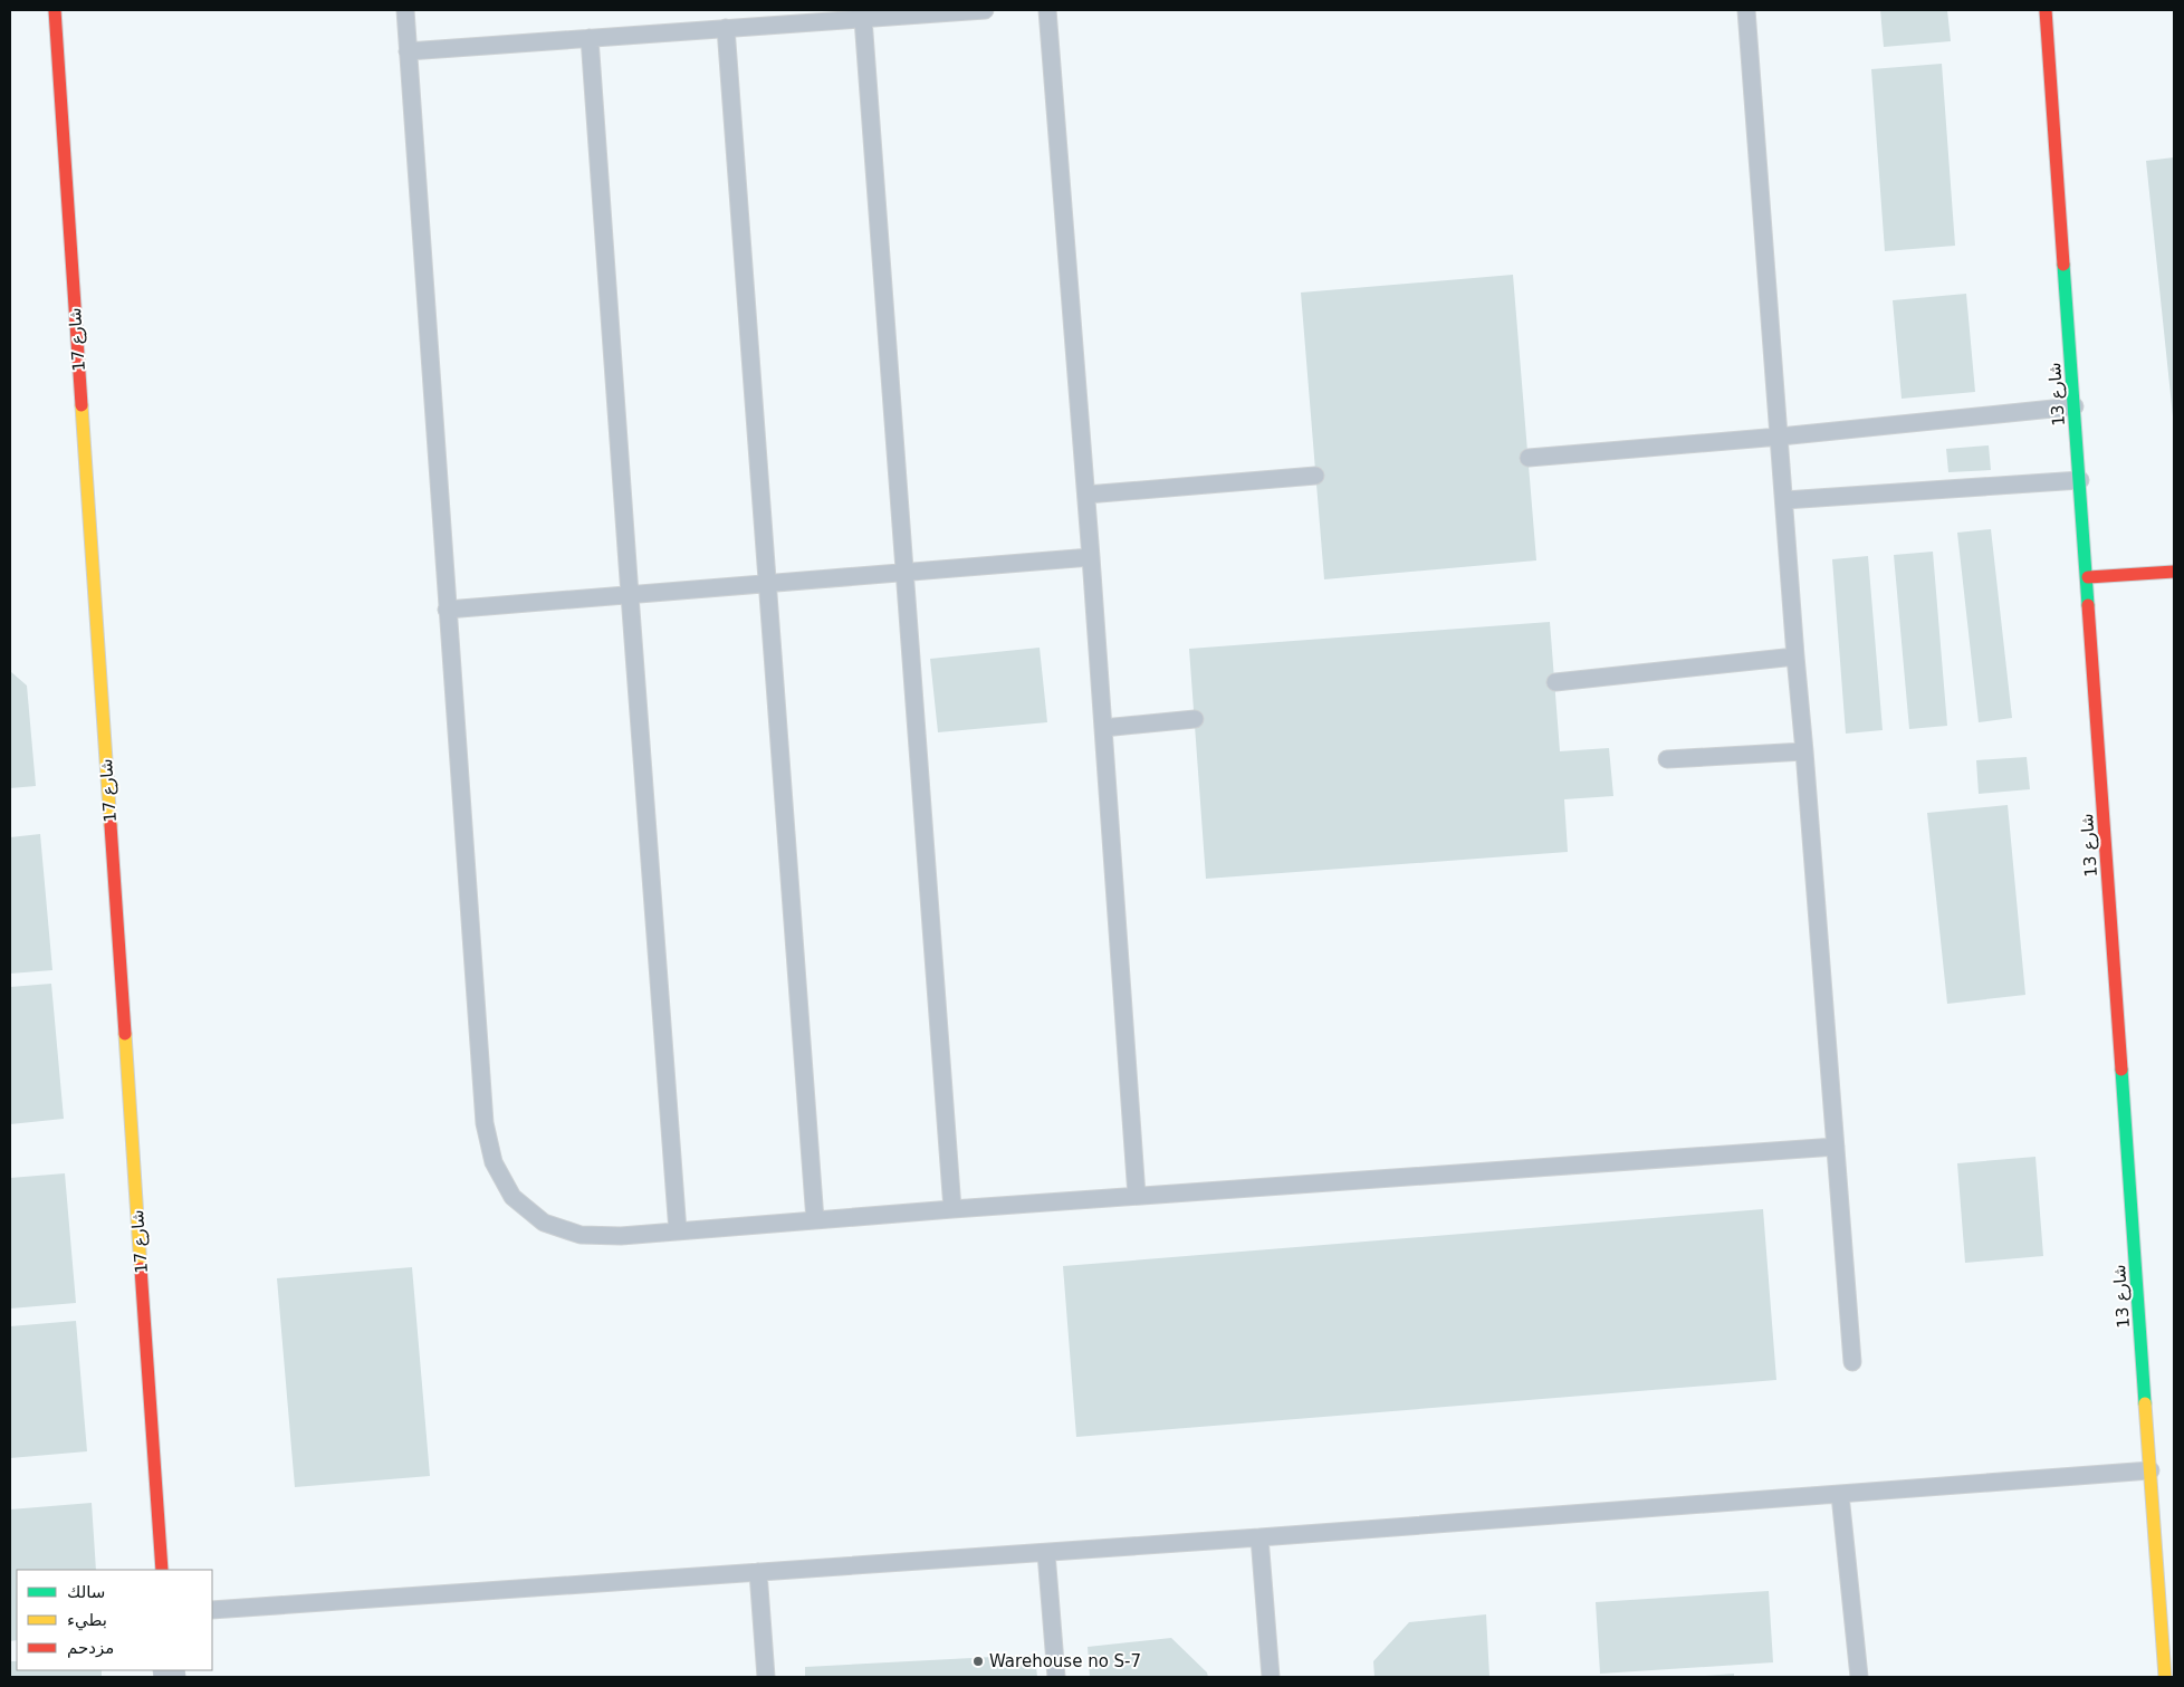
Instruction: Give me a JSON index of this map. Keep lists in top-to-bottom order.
{
  "streets": {
    "street": ["شارع 17", "شارع 13"]
  },
  "places": ["Warehouse no S-7"],
  "legend": ["سالك", "بطيء", "مزدحم"]
}
